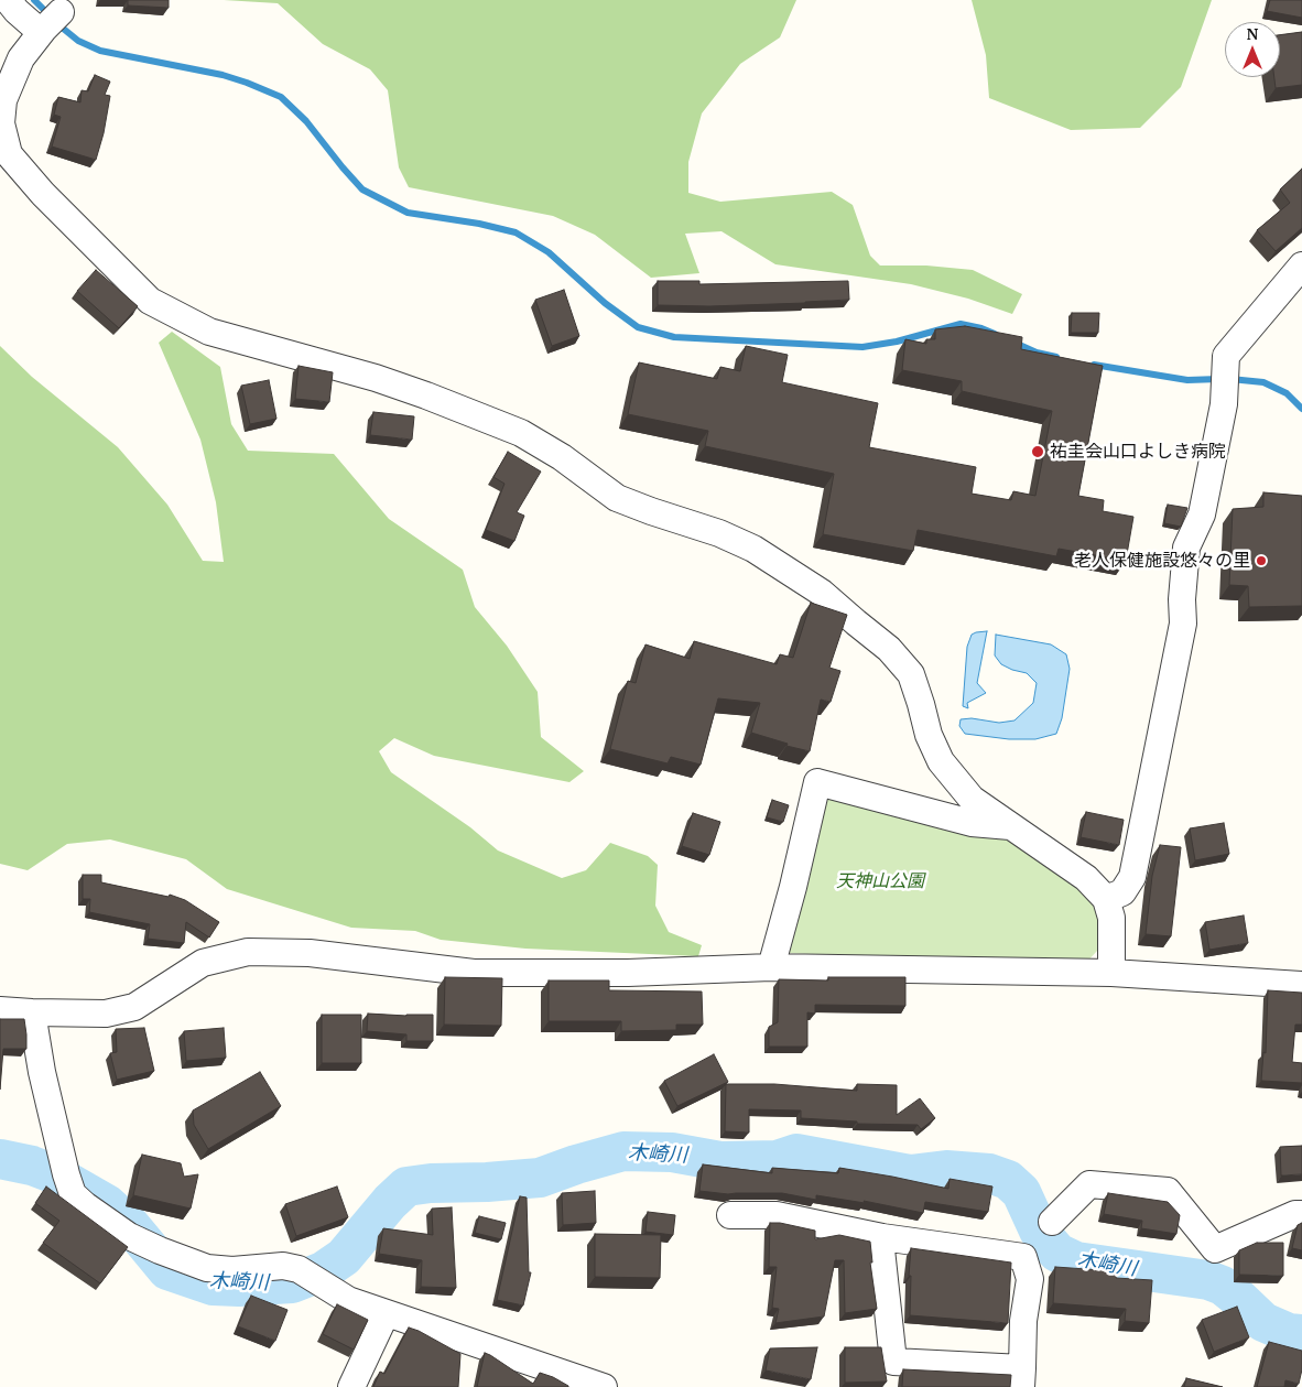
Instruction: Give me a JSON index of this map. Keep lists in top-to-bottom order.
{
  "water": ["木崎川"],
  "parks": ["天神山公園"],
  "places": ["祐圭会山口よしき病院", "老人保健施設悠々の里"],
  "north": "top"
}
